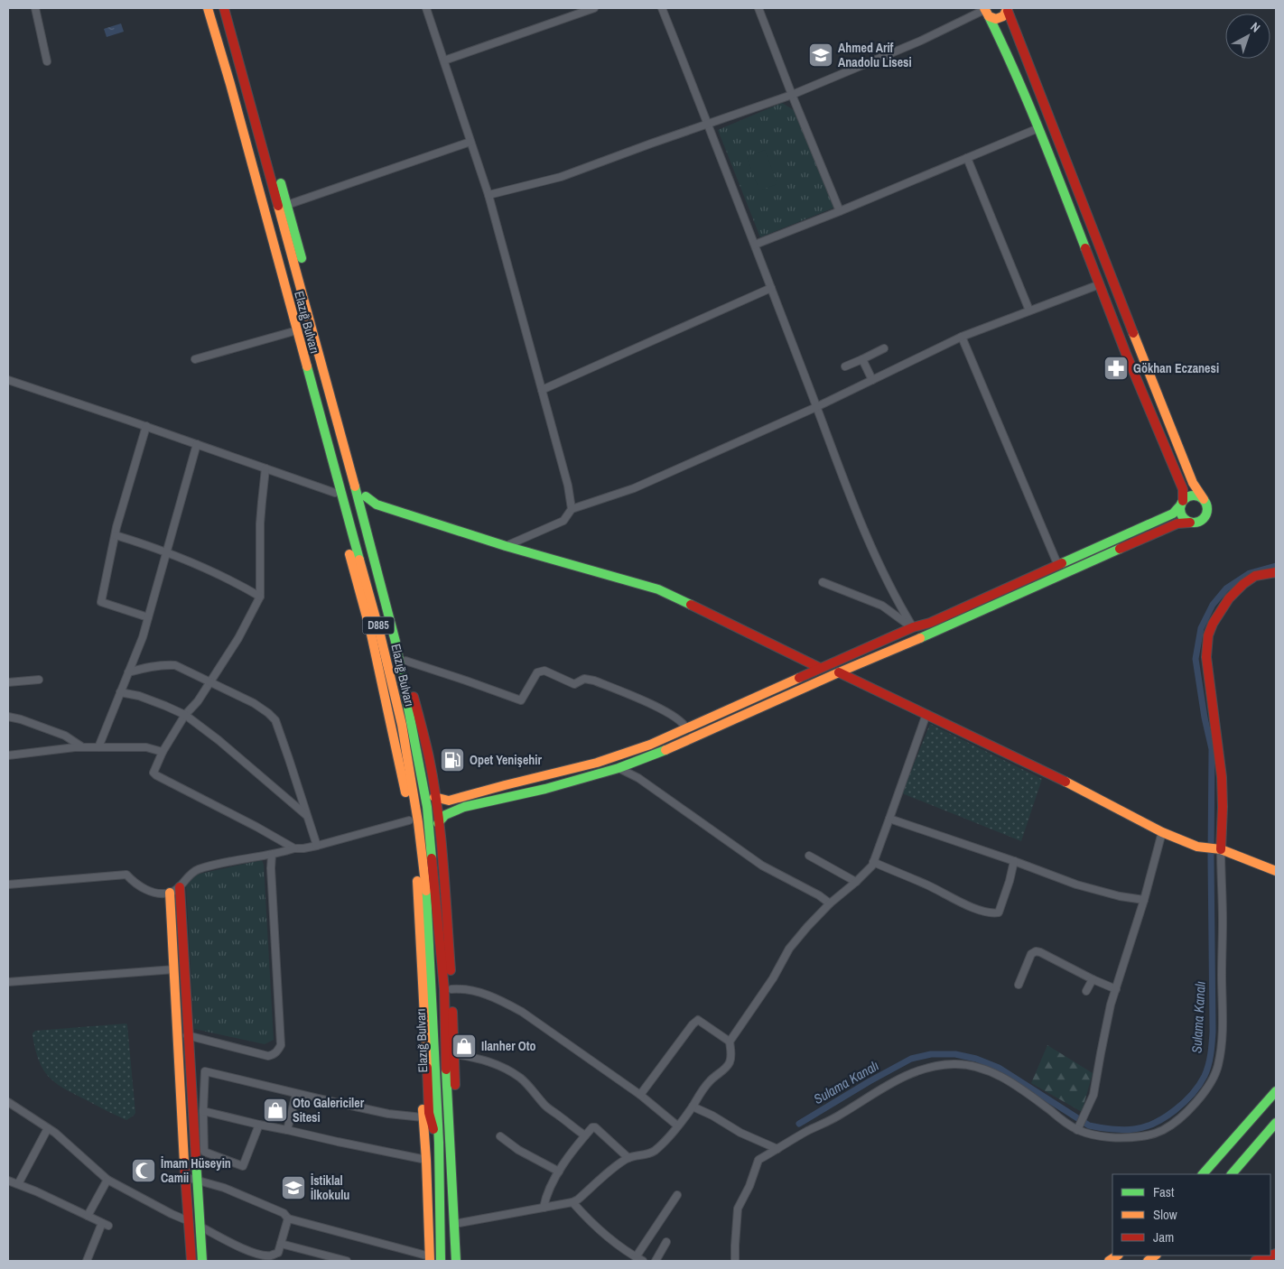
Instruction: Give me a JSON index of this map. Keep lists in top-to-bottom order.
{
  "streets": {
    "main road": ["Elazığ Bulvarı", "D885"]
  },
  "water": ["Sulama Kanalı"],
  "places": {
    "school or university": ["Ahmed Arif Anadolu Lisesi", "İstiklal İlkokulu"],
    "pharmacy": ["Gökhan Eczanesi"],
    "fuel station": ["Opet Yenişehir"],
    "shop": ["Ilanher Oto", "Oto Galericiler Sitesi"],
    "mosque": ["İmam Hüseyin Camii"]
  },
  "legend": ["Fast", "Slow", "Jam"],
  "north": "top right"
}
